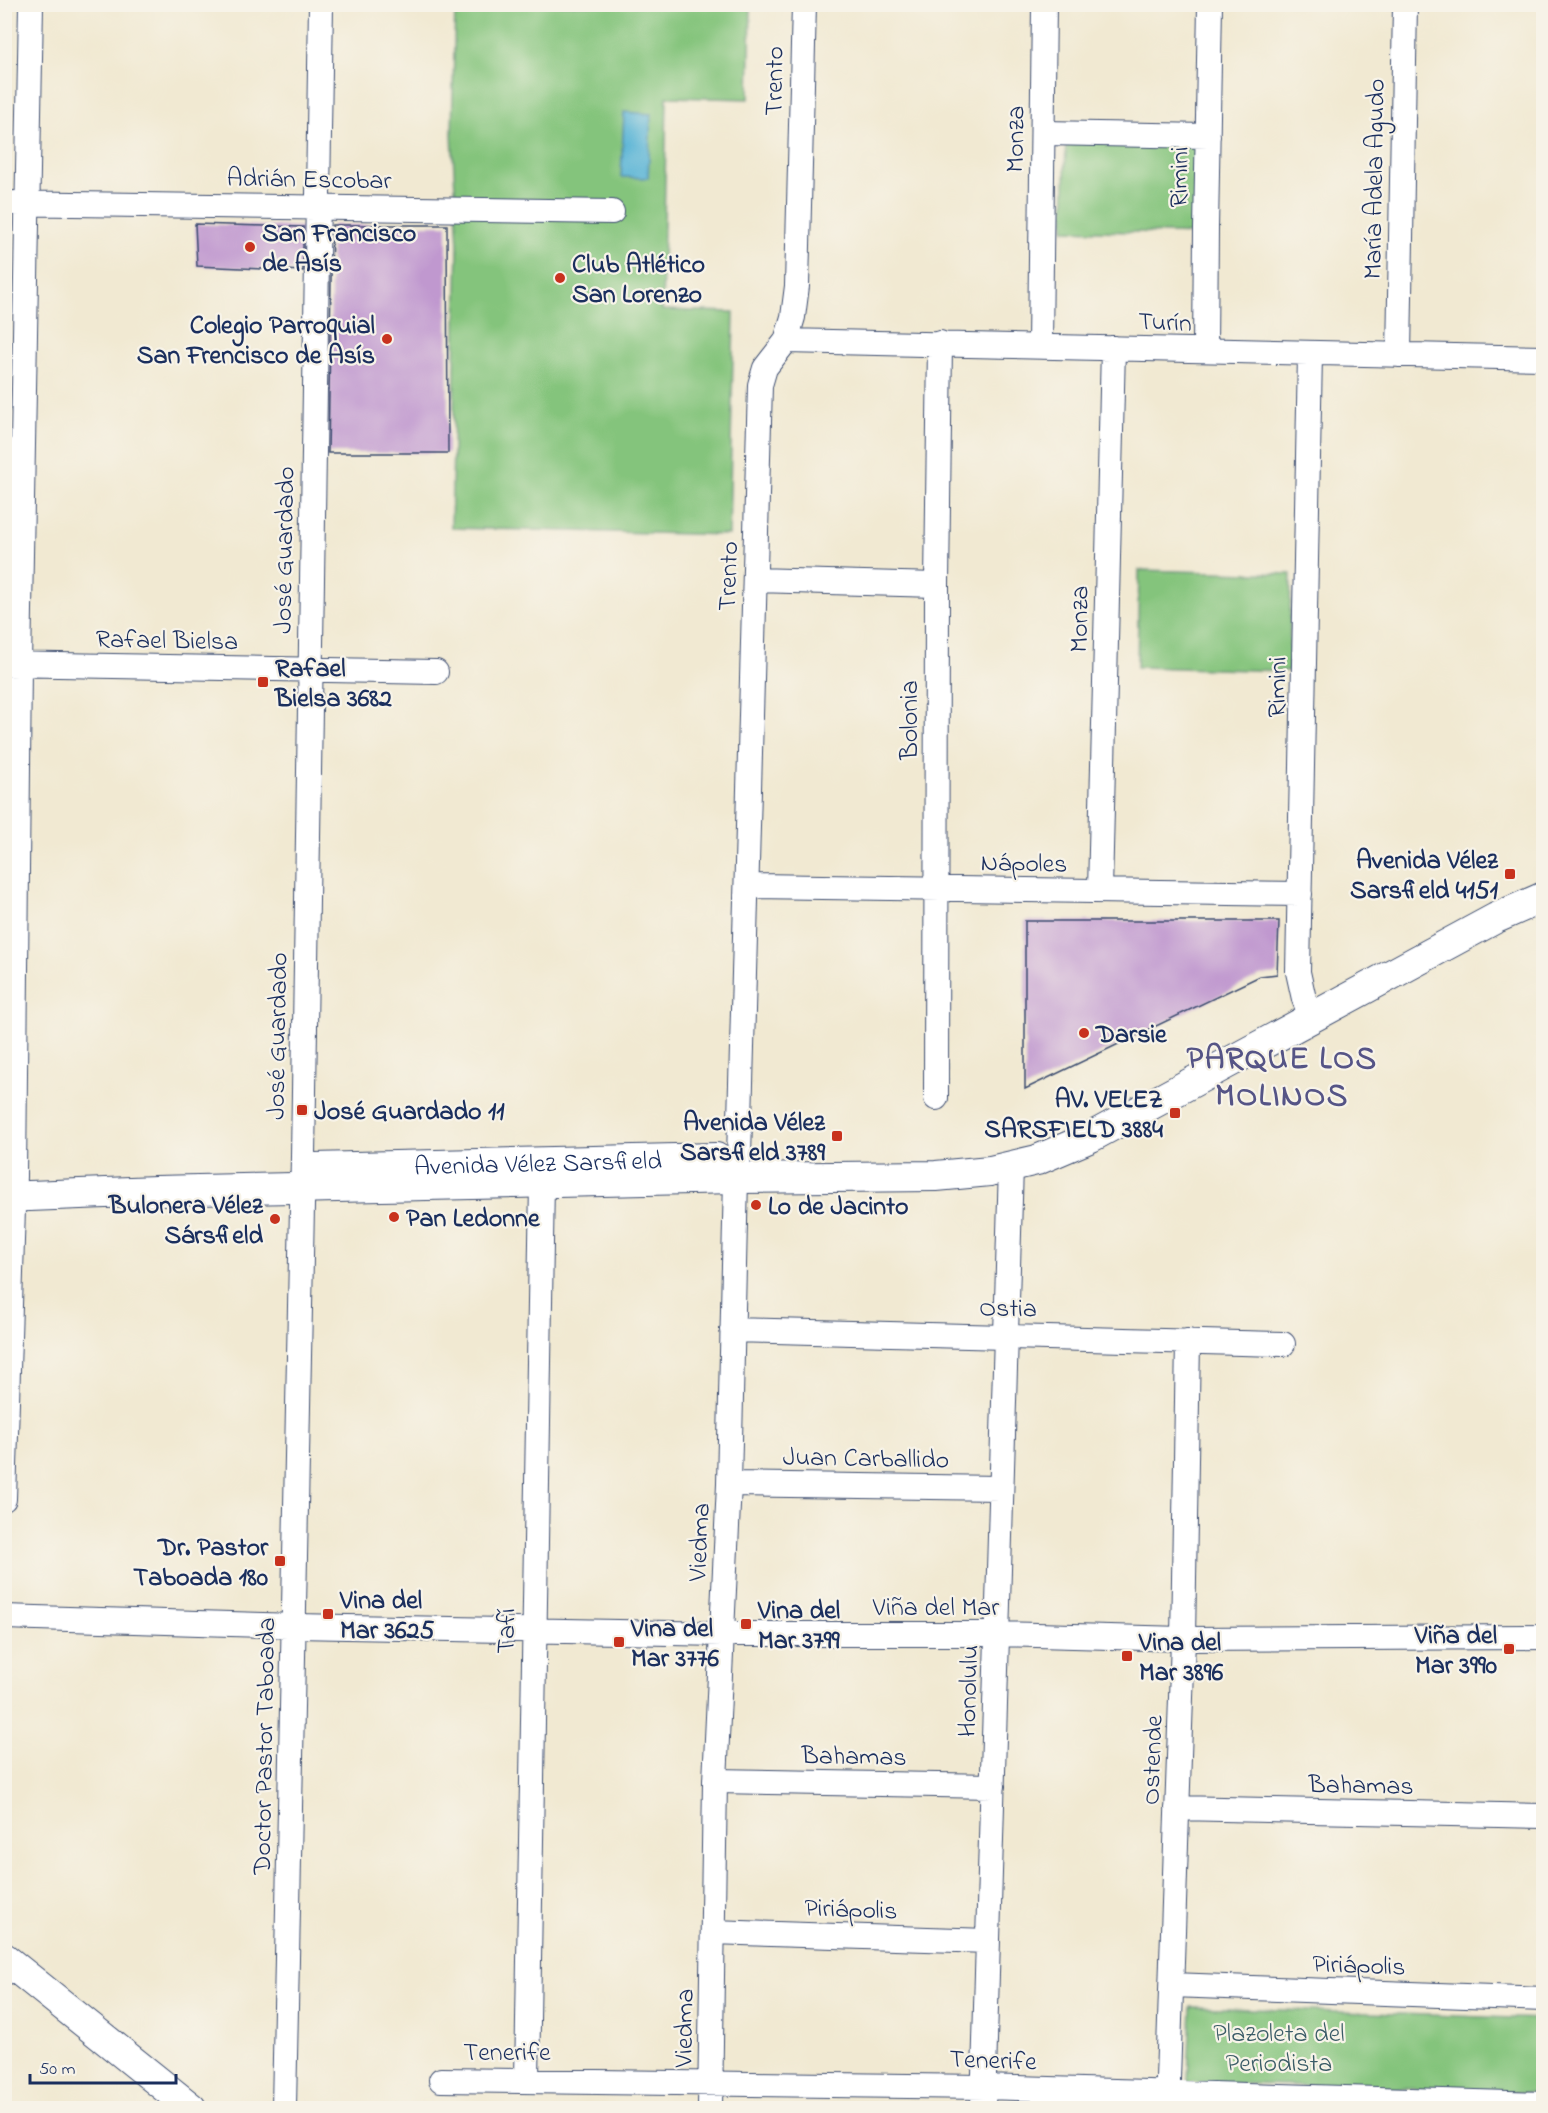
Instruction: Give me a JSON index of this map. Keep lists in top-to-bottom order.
{
  "streets": {
    "main road": ["Avenida Vélez Sarsfield"],
    "street": [
      "Trento",
      "Monza",
      "Rimini",
      "Adrián Escobar",
      "María Adela Agudo",
      "Turín",
      "José Guardado",
      "Rafael Bielsa",
      "Bolonia",
      "Nápoles",
      "Ostia",
      "Juan Carballido",
      "Viedma",
      "Viña del Mar",
      "Tafí",
      "Honolulu",
      "Doctor Pastor Taboada",
      "Bahamas",
      "Ostende",
      "Piriápolis",
      "Tenerife"
    ]
  },
  "crossings": [
    ["Trento", "Turín"],
    ["Trento", "Nápoles"],
    ["Trento", "Avenida Vélez Sarsfield"],
    ["Trento", "Viedma"],
    ["Monza", "Turín"],
    ["Monza", "Nápoles"],
    ["Rimini", "Turín"],
    ["Rimini", "Nápoles"],
    ["Rimini", "Avenida Vélez Sarsfield"],
    ["Adrián Escobar", "José Guardado"],
    ["María Adela Agudo", "Turín"],
    ["Turín", "Bolonia"],
    ["José Guardado", "Rafael Bielsa"],
    ["José Guardado", "Avenida Vélez Sarsfield"],
    ["José Guardado", "Doctor Pastor Taboada"],
    ["Bolonia", "Nápoles"],
    ["Avenida Vélez Sarsfield", "Viedma"],
    ["Avenida Vélez Sarsfield", "Tafí"],
    ["Avenida Vélez Sarsfield", "Honolulu"],
    ["Avenida Vélez Sarsfield", "Doctor Pastor Taboada"],
    ["Ostia", "Viedma"],
    ["Ostia", "Honolulu"],
    ["Ostia", "Ostende"],
    ["Juan Carballido", "Viedma"],
    ["Juan Carballido", "Honolulu"],
    ["Viedma", "Viña del Mar"],
    ["Viedma", "Bahamas"],
    ["Viedma", "Piriápolis"],
    ["Viedma", "Tenerife"],
    ["Viña del Mar", "Tafí"],
    ["Viña del Mar", "Honolulu"],
    ["Viña del Mar", "Doctor Pastor Taboada"],
    ["Viña del Mar", "Ostende"],
    ["Tafí", "Tenerife"],
    ["Honolulu", "Bahamas"],
    ["Honolulu", "Piriápolis"],
    ["Honolulu", "Tenerife"],
    ["Bahamas", "Ostende"],
    ["Ostende", "Piriápolis"],
    ["Ostende", "Tenerife"]
  ],
  "districts": ["PARQUE LOS MOLINOS"],
  "parks": ["Plazoleta del Periodista"],
  "places": {
    "other": [
      "San Francisco de Asís",
      "Club Atlético San Lorenzo",
      "Colegio Parroquial San Frencisco de Asís",
      "Darsie",
      "Lo de Jacinto",
      "Pan Ledonne",
      "Bulonera Vélez Sársfield"
    ],
    "transit": [
      "Rafael Bielsa 3682",
      "Avenida Vélez Sarsfield 4151",
      "José Guardado 11",
      "AV. VELEZ SARSFIELD 3884",
      "Avenida Vélez Sarsfield 3789",
      "Dr. Pastor Taboada 180",
      "Vina del Mar 3625",
      "Vina del Mar 3799",
      "Vina del Mar 3776",
      "Viña del Mar 3990",
      "Vina del Mar 3896"
    ]
  },
  "scale_bar": "50 m"
}
